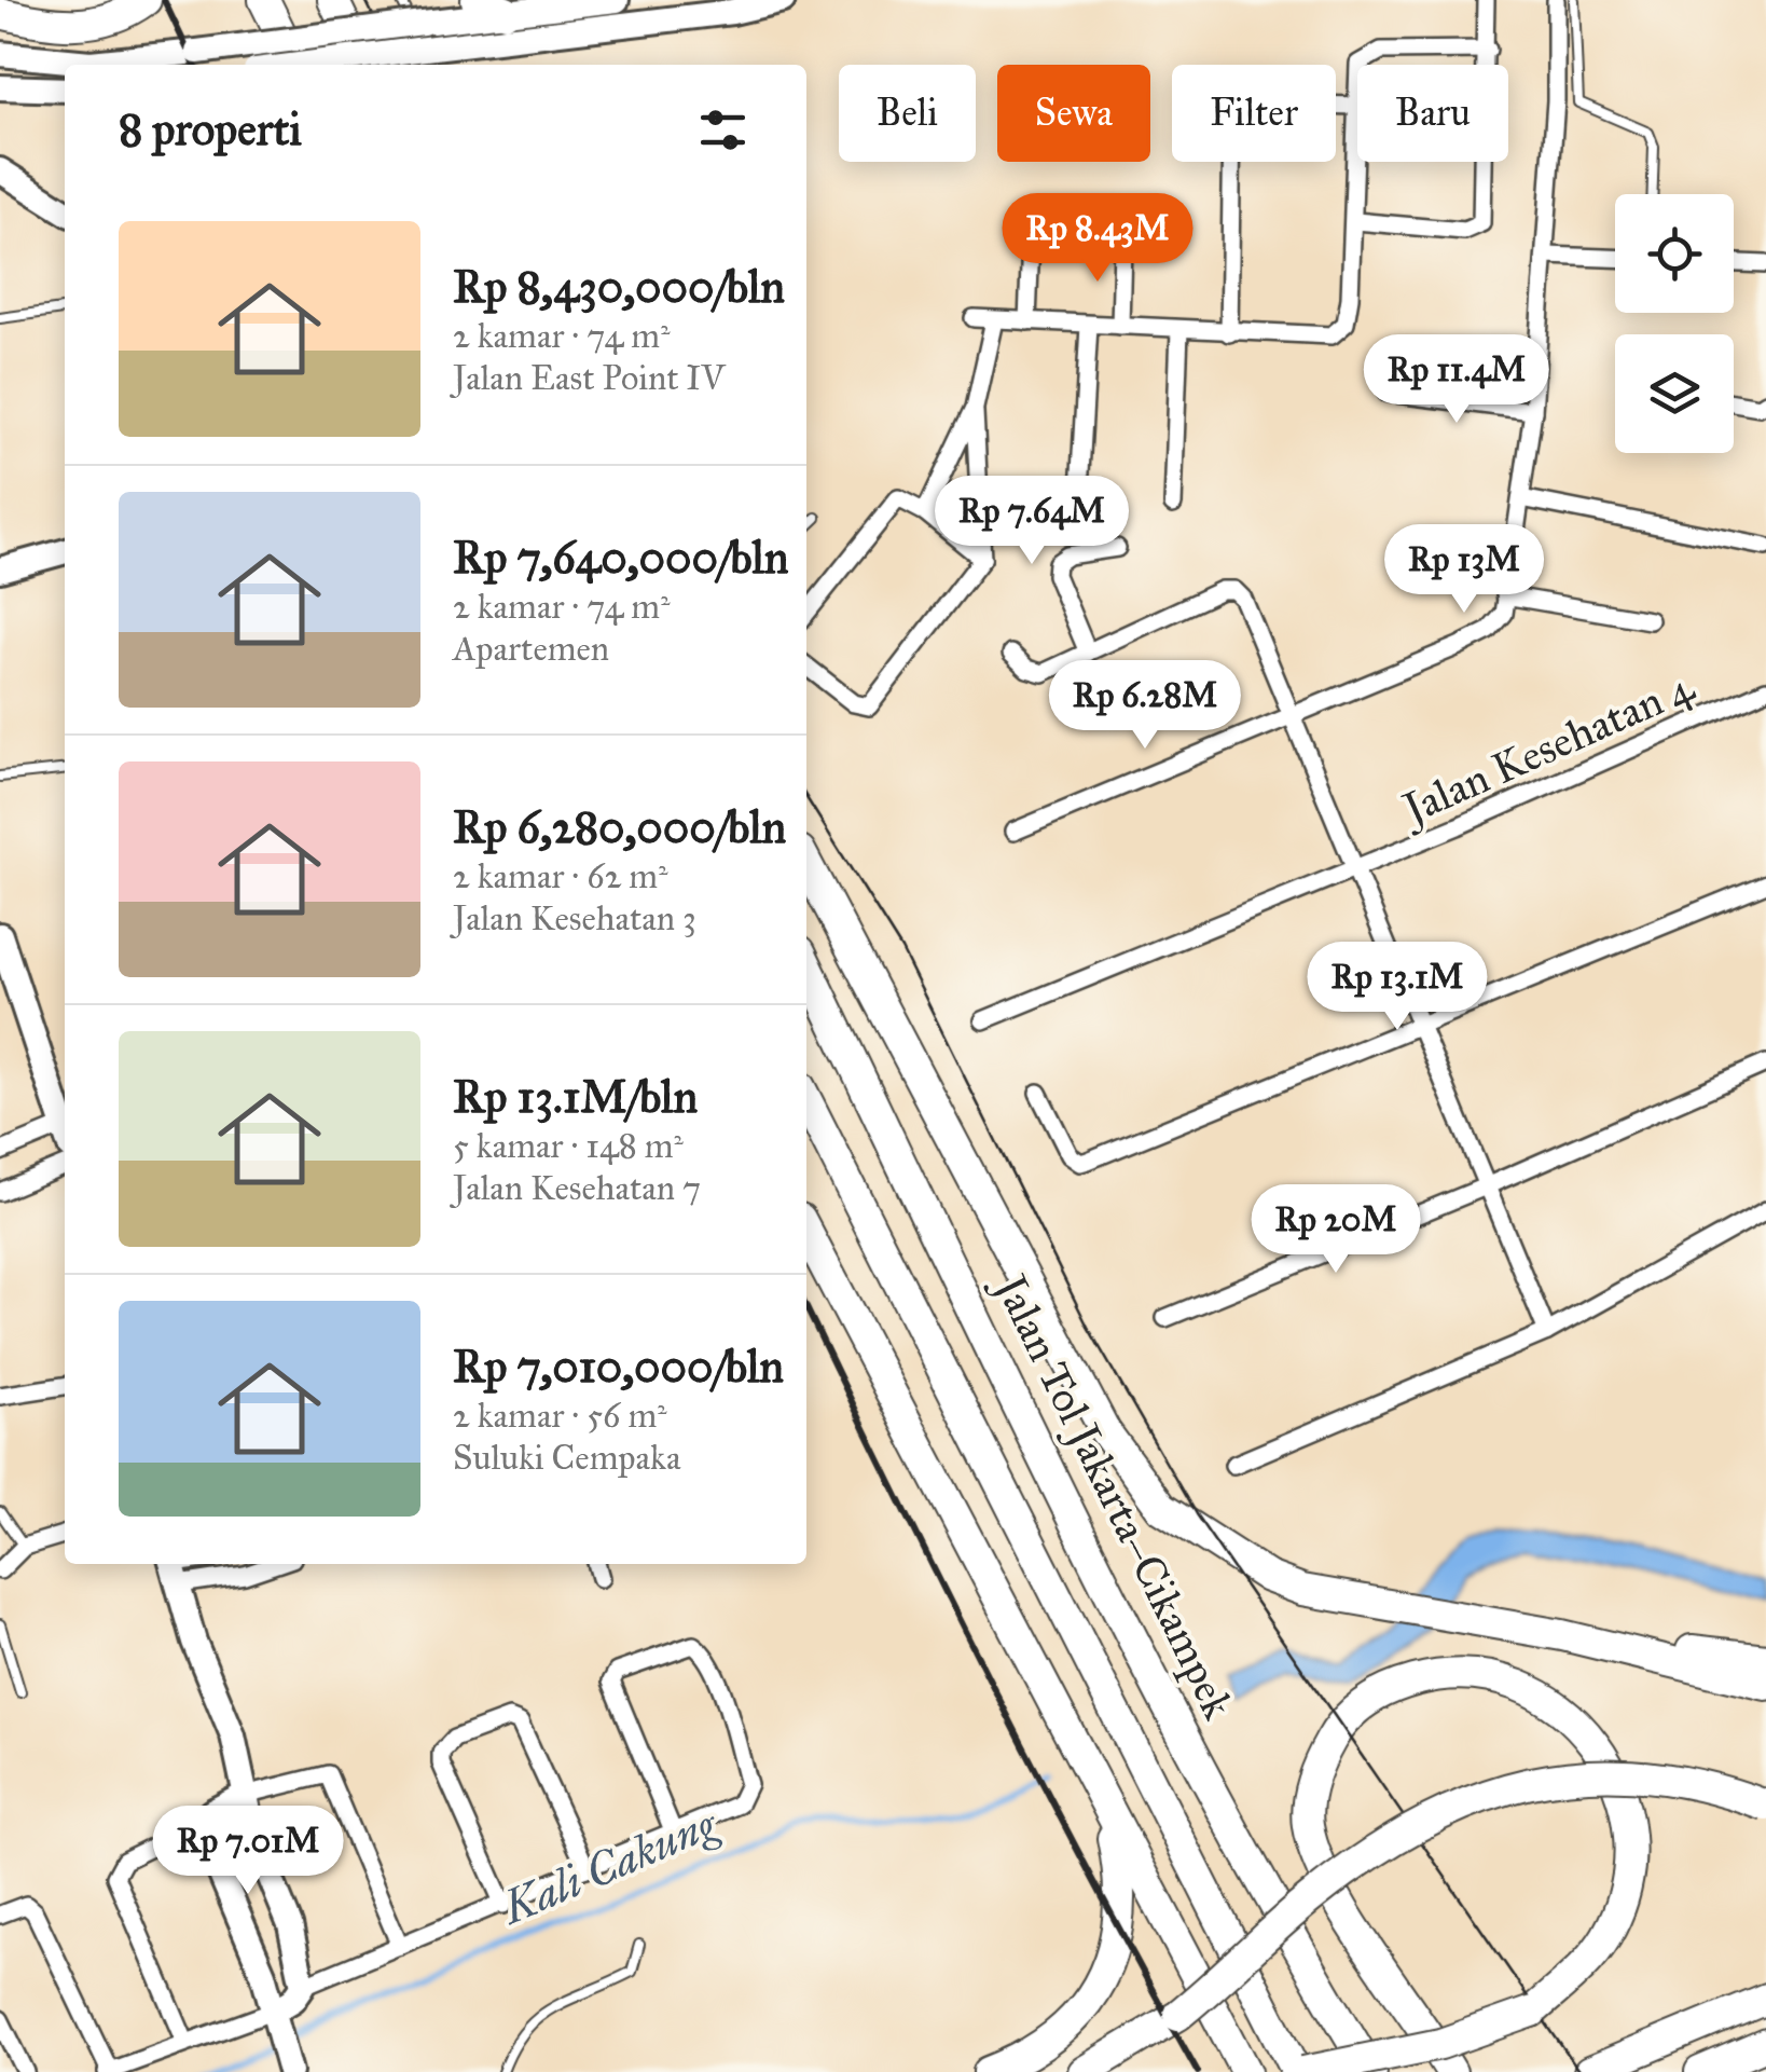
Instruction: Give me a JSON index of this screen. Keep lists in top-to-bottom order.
{
  "streets": {
    "highway": ["Jalan Tol Jakarta–Cikampek"],
    "street": ["Jalan Kesehatan 4"]
  },
  "water": ["Kali Cakung"],
  "page": {
    "chip": [
      "Beli",
      "Sewa",
      "Filter",
      "Baru"
    ],
    "heading": "8 properti",
    "price": [
      "Rp 8.43M",
      "Rp 11.4M",
      "Rp 7.64M",
      "Rp 13M",
      "Rp 6.28M",
      "Rp 13.1M",
      "Rp 20M",
      "Rp 7.01M"
    ],
    "list": [
      {
        "name": "Rp 8,430,000/bln",
        "note": "2 kamar · 74 m² · Jalan East Point IV"
      },
      {
        "name": "Rp 7,640,000/bln",
        "note": "2 kamar · 74 m² · Apartemen"
      },
      {
        "name": "Rp 6,280,000/bln",
        "note": "2 kamar · 62 m² · Jalan Kesehatan 3"
      },
      {
        "name": "Rp 13.1M/bln",
        "note": "5 kamar · 148 m² · Jalan Kesehatan 7"
      },
      {
        "name": "Rp 7,010,000/bln",
        "note": "2 kamar · 56 m² · Suluki Cempaka"
      }
    ]
  }
}
